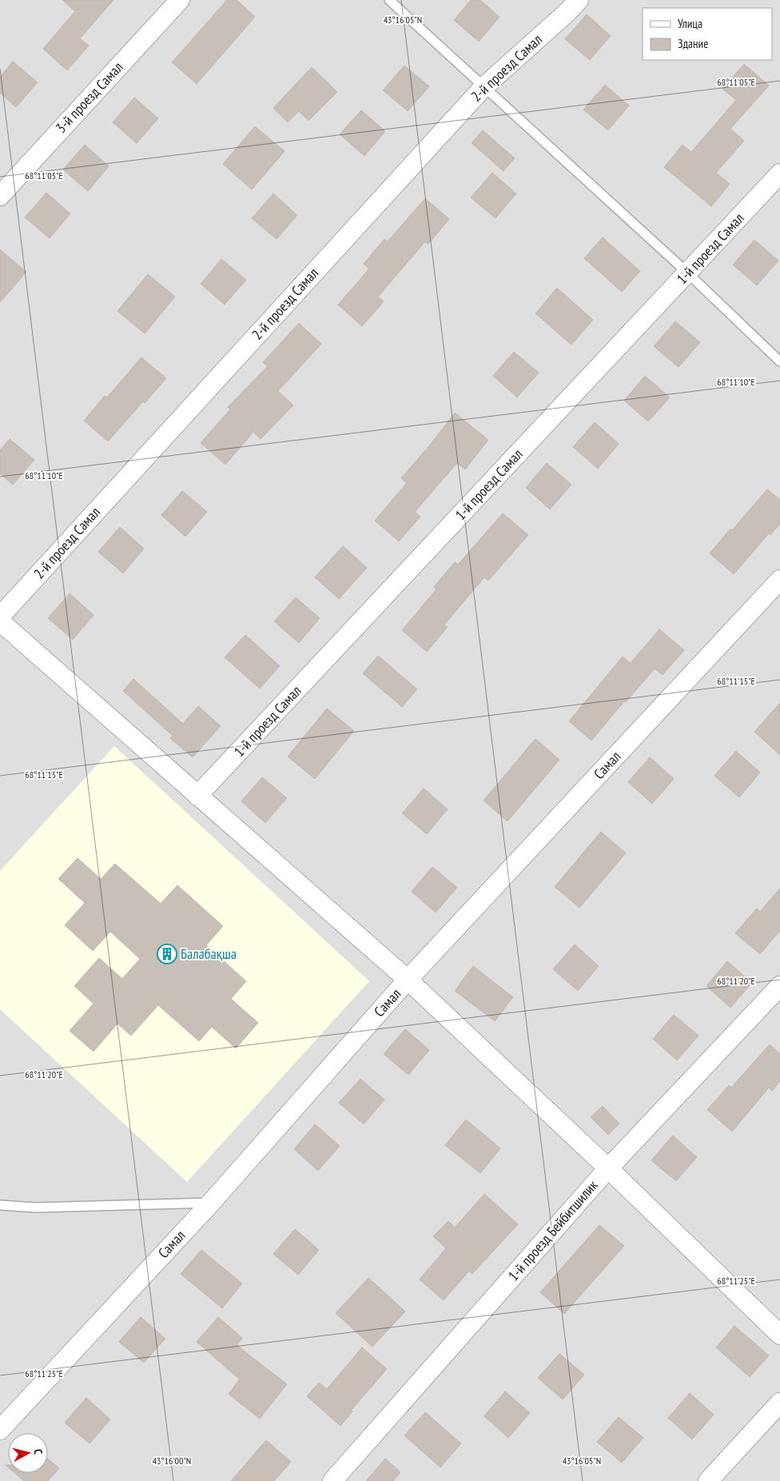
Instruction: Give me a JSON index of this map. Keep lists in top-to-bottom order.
{
  "streets": {
    "street": [
      "2-й проезд Самал",
      "3-й проезд Самал",
      "1-й проезд Самал",
      "Самал",
      "1-й проезд Бейбитшилик"
    ]
  },
  "places": {
    "building": ["Балабақша"]
  },
  "legend": ["Улица", "Здание"],
  "north": "right",
  "coordinates": [
    "43°16'05\"N",
    "68°11'05\"E",
    "68°11'10\"E",
    "68°11'15\"E",
    "68°11'20\"E",
    "68°11'25\"E",
    "43°16'00\"N"
  ]
}
